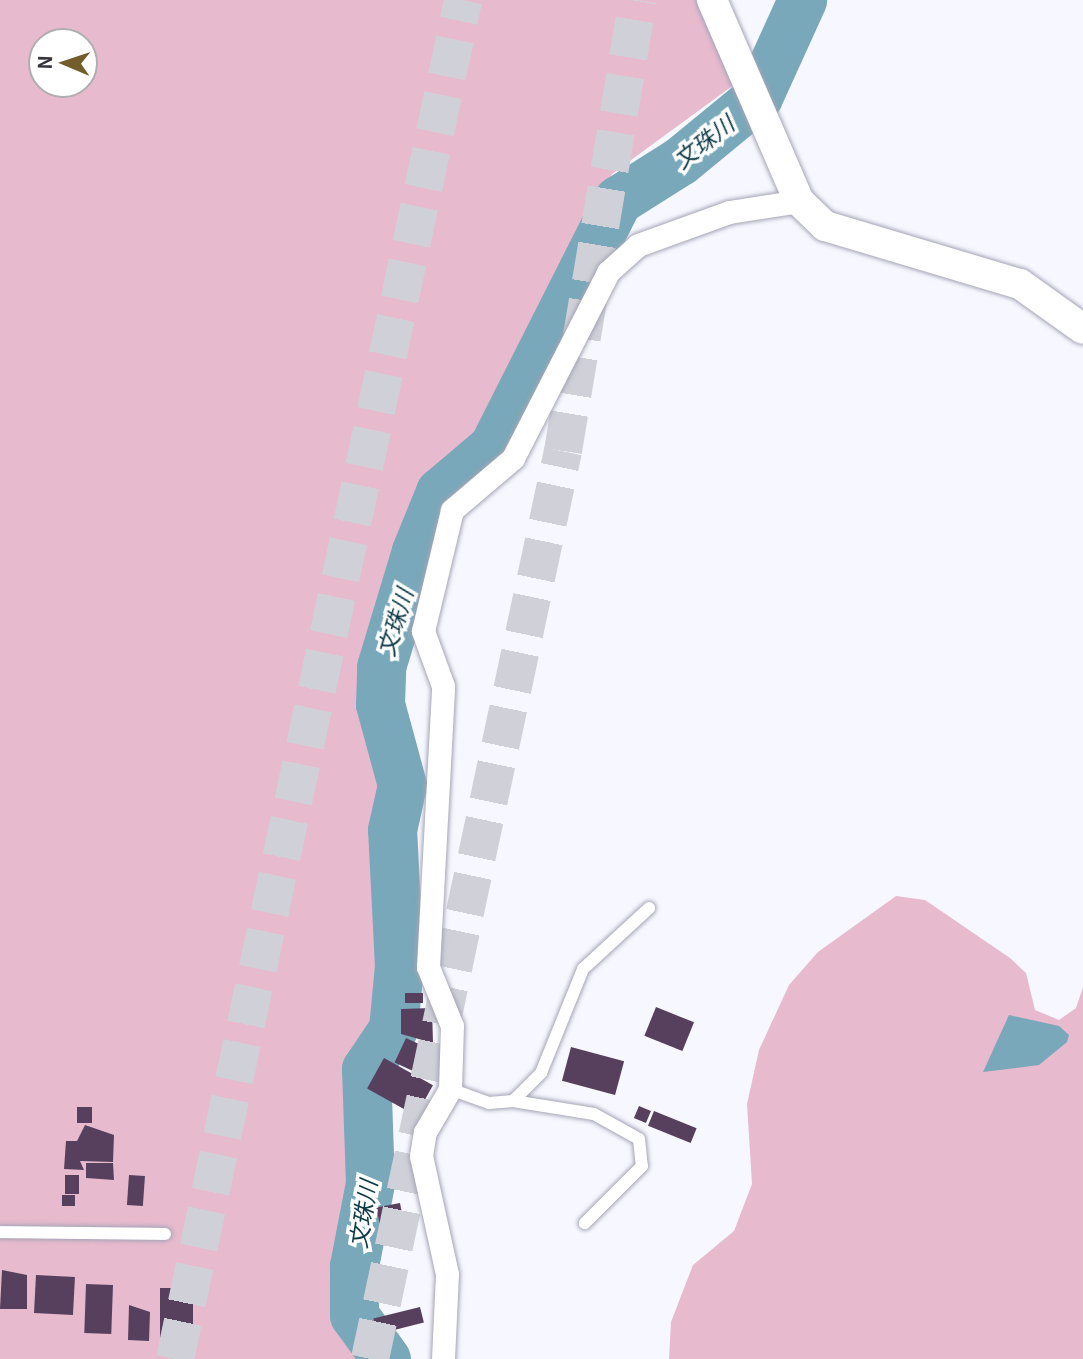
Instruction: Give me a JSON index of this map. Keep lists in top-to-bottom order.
{
  "water": ["文珠川"],
  "north": "left"
}
